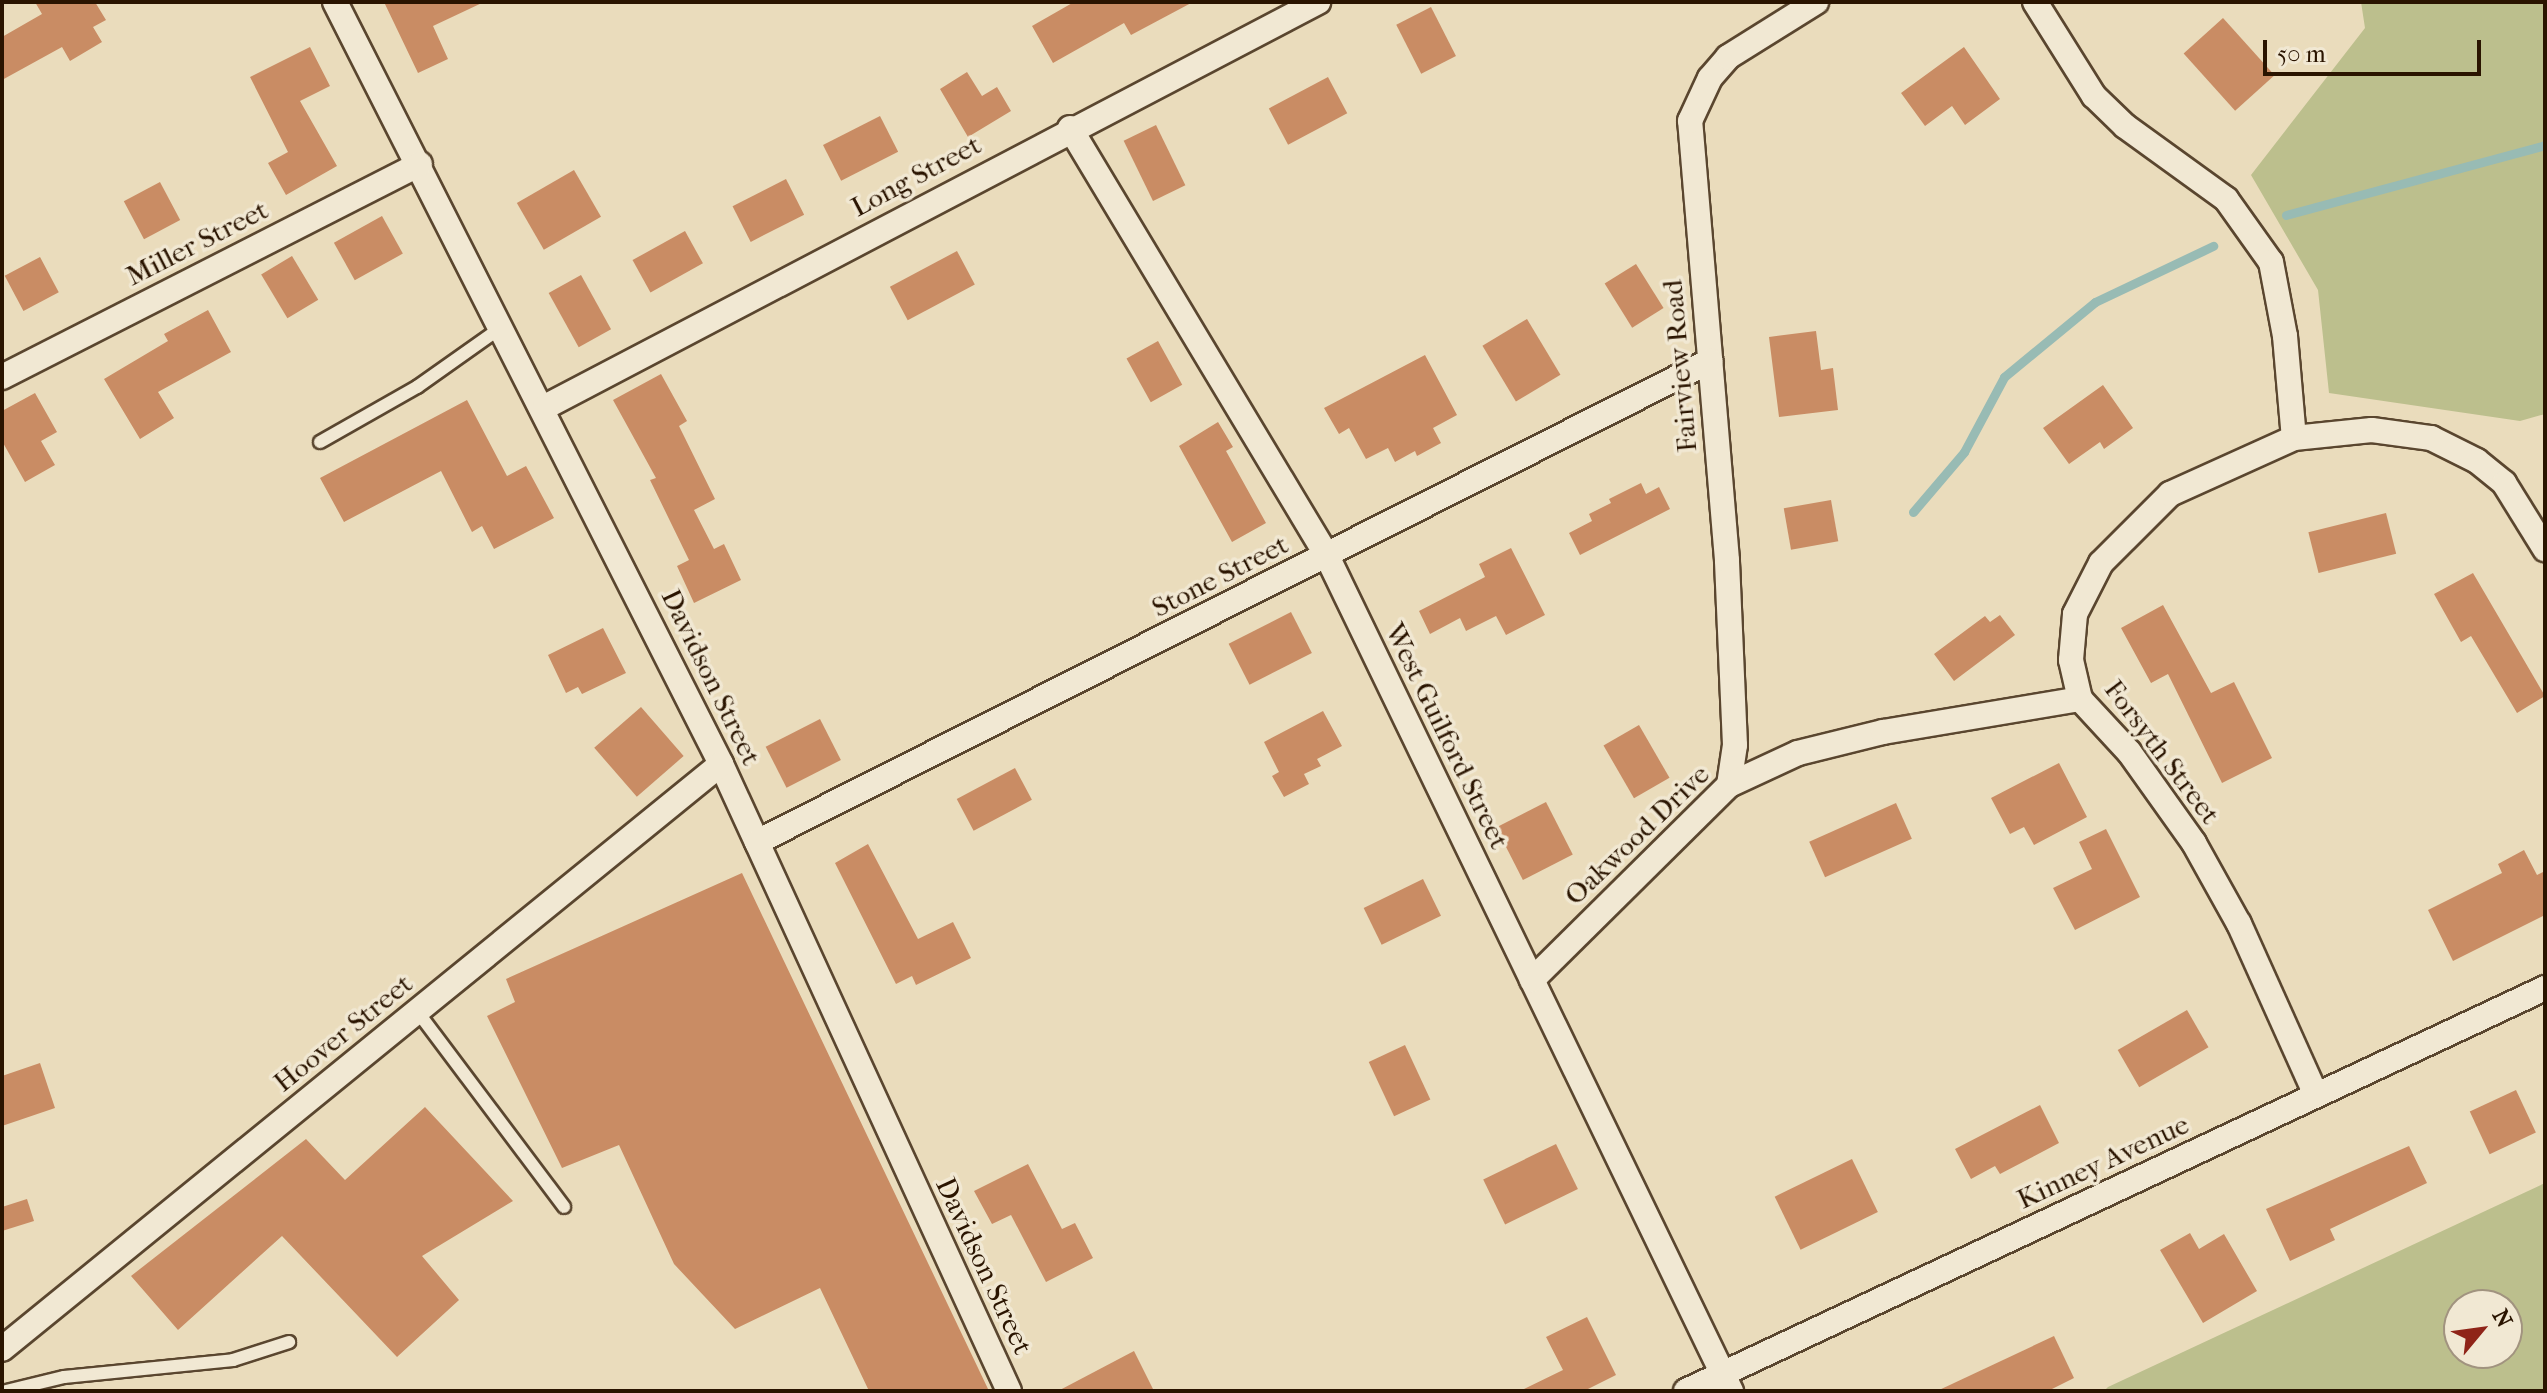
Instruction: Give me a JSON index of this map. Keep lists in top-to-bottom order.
{
  "streets": {
    "street": [
      "Long Street",
      "Miller Street",
      "Fairview Road",
      "Stone Street",
      "Davidson Street",
      "West Guilford Street",
      "Forsyth Street",
      "Oakwood Drive",
      "Hoover Street",
      "Kinney Avenue"
    ]
  },
  "crossings": [
    ["Long Street", "Davidson Street"],
    ["Long Street", "West Guilford Street"],
    ["Miller Street", "Davidson Street"],
    ["Fairview Road", "Stone Street"],
    ["Fairview Road", "Oakwood Drive"],
    ["Stone Street", "Davidson Street"],
    ["Stone Street", "West Guilford Street"],
    ["Davidson Street", "Hoover Street"],
    ["West Guilford Street", "Oakwood Drive"],
    ["West Guilford Street", "Kinney Avenue"],
    ["Forsyth Street", "Oakwood Drive"],
    ["Forsyth Street", "Kinney Avenue"]
  ],
  "scale_bar": "50 m",
  "north": "top right"
}
